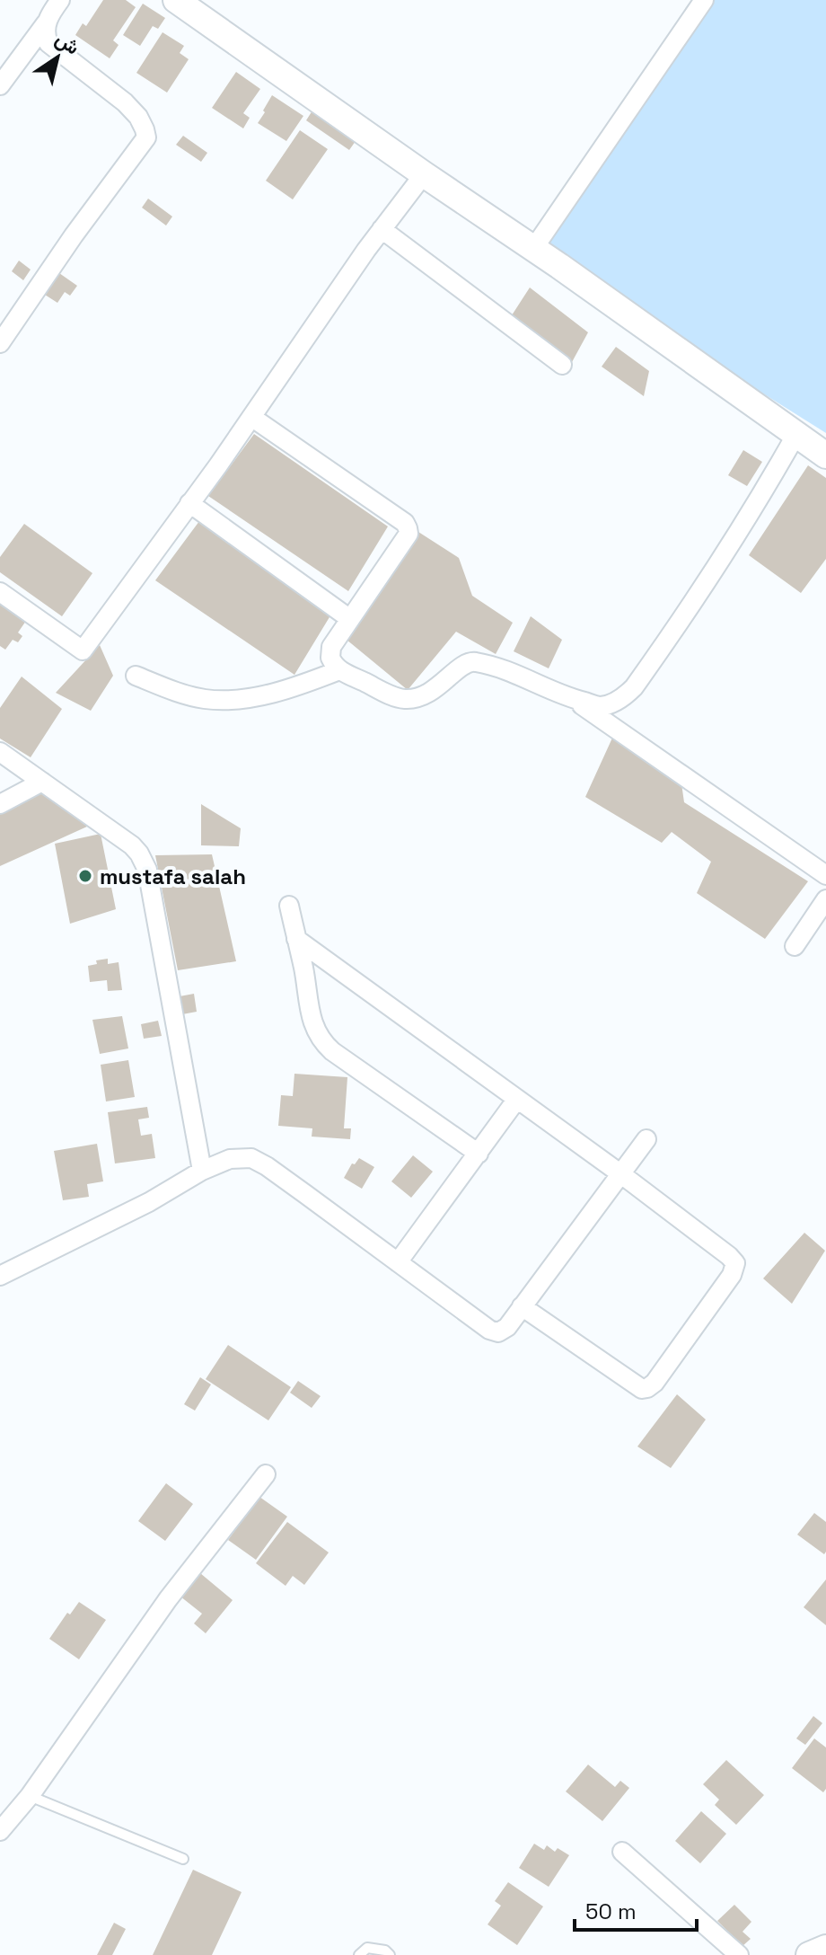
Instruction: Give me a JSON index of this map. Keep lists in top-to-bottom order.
{
  "places": ["mustafa salah"],
  "scale_bar": "50 m",
  "north": "top right"
}
